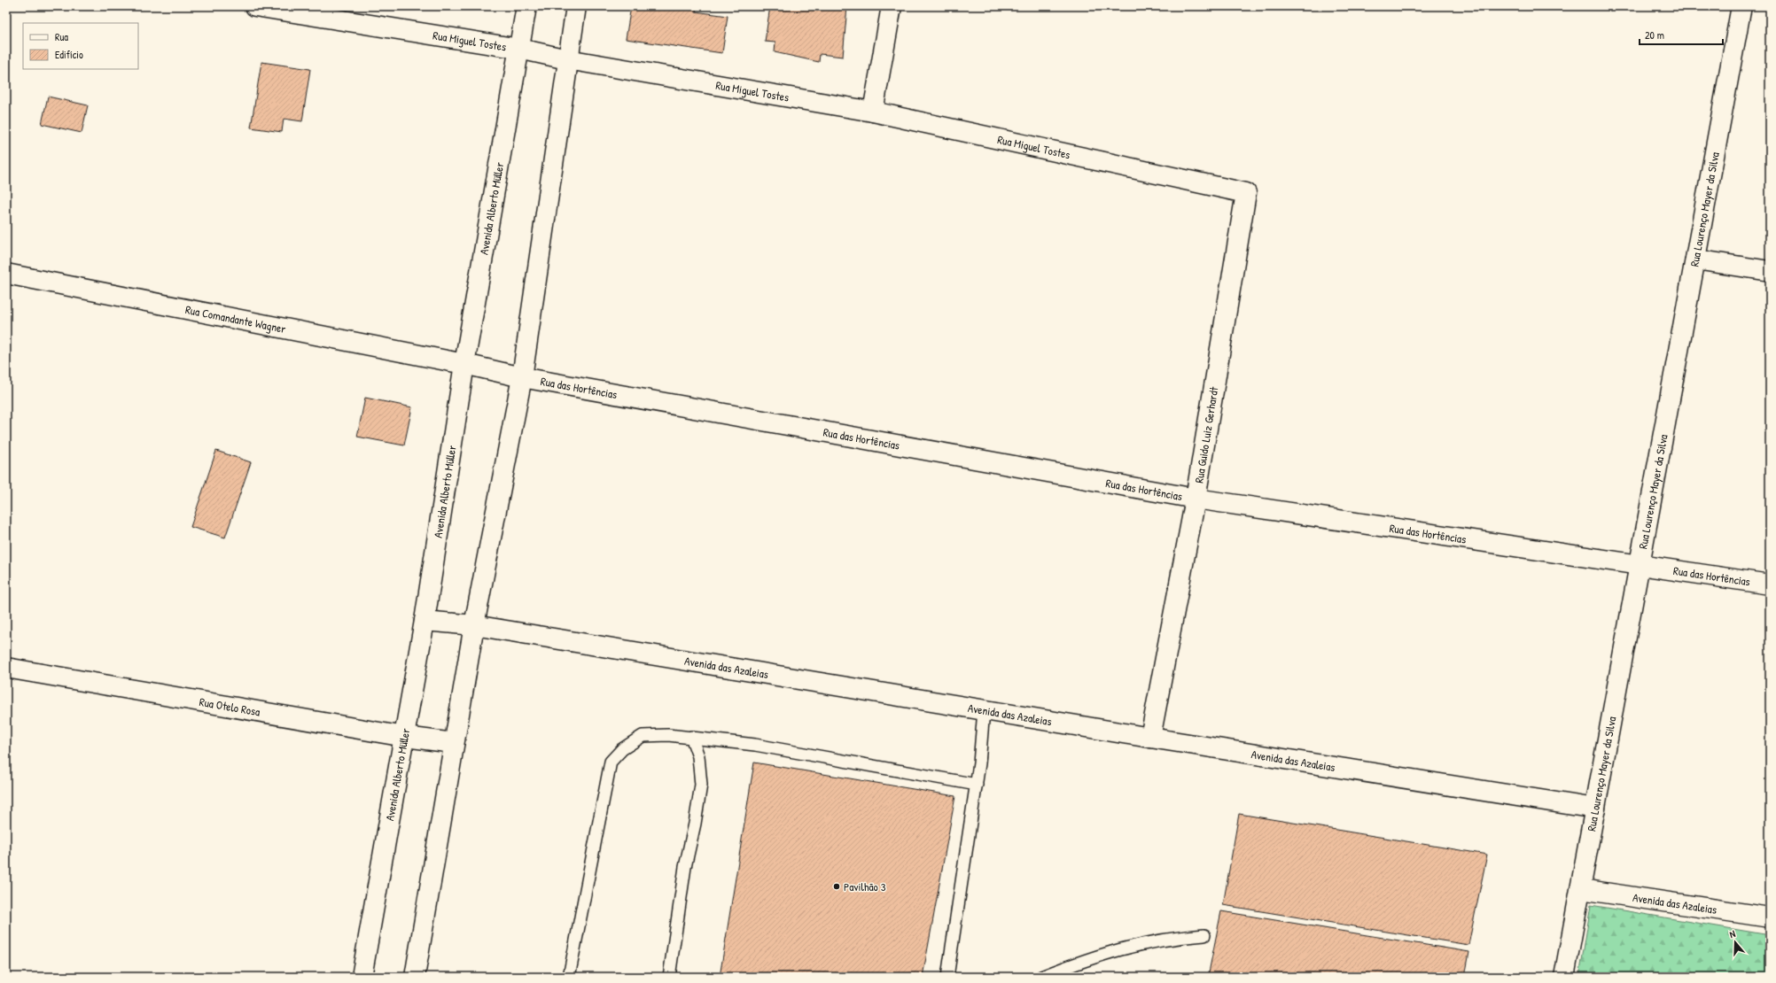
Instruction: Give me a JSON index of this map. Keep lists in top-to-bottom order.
{
  "streets": {
    "street": [
      "Rua Miguel Tostes",
      "Avenida Alberto Müller",
      "Rua Lourenço Mayer da Silva",
      "Rua Comandante Wagner",
      "Rua das Hortências",
      "Rua Guido Luiz Gerhardt",
      "Avenida das Azaleias",
      "Rua Otelo Rosa"
    ]
  },
  "crossings": [
    ["Rua Miguel Tostes", "Avenida Alberto Müller"],
    ["Rua Miguel Tostes", "Rua Guido Luiz Gerhardt"],
    ["Avenida Alberto Müller", "Rua Comandante Wagner"],
    ["Avenida Alberto Müller", "Avenida das Azaleias"],
    ["Avenida Alberto Müller", "Rua Otelo Rosa"],
    ["Rua Lourenço Mayer da Silva", "Rua das Hortências"],
    ["Rua Lourenço Mayer da Silva", "Avenida das Azaleias"],
    ["Rua Comandante Wagner", "Rua das Hortências"],
    ["Rua das Hortências", "Rua Guido Luiz Gerhardt"],
    ["Rua Guido Luiz Gerhardt", "Avenida das Azaleias"]
  ],
  "places": ["Pavilhão 3"],
  "legend": ["Rua", "Edifício"],
  "scale_bar": "20 m",
  "north": "top"
}
